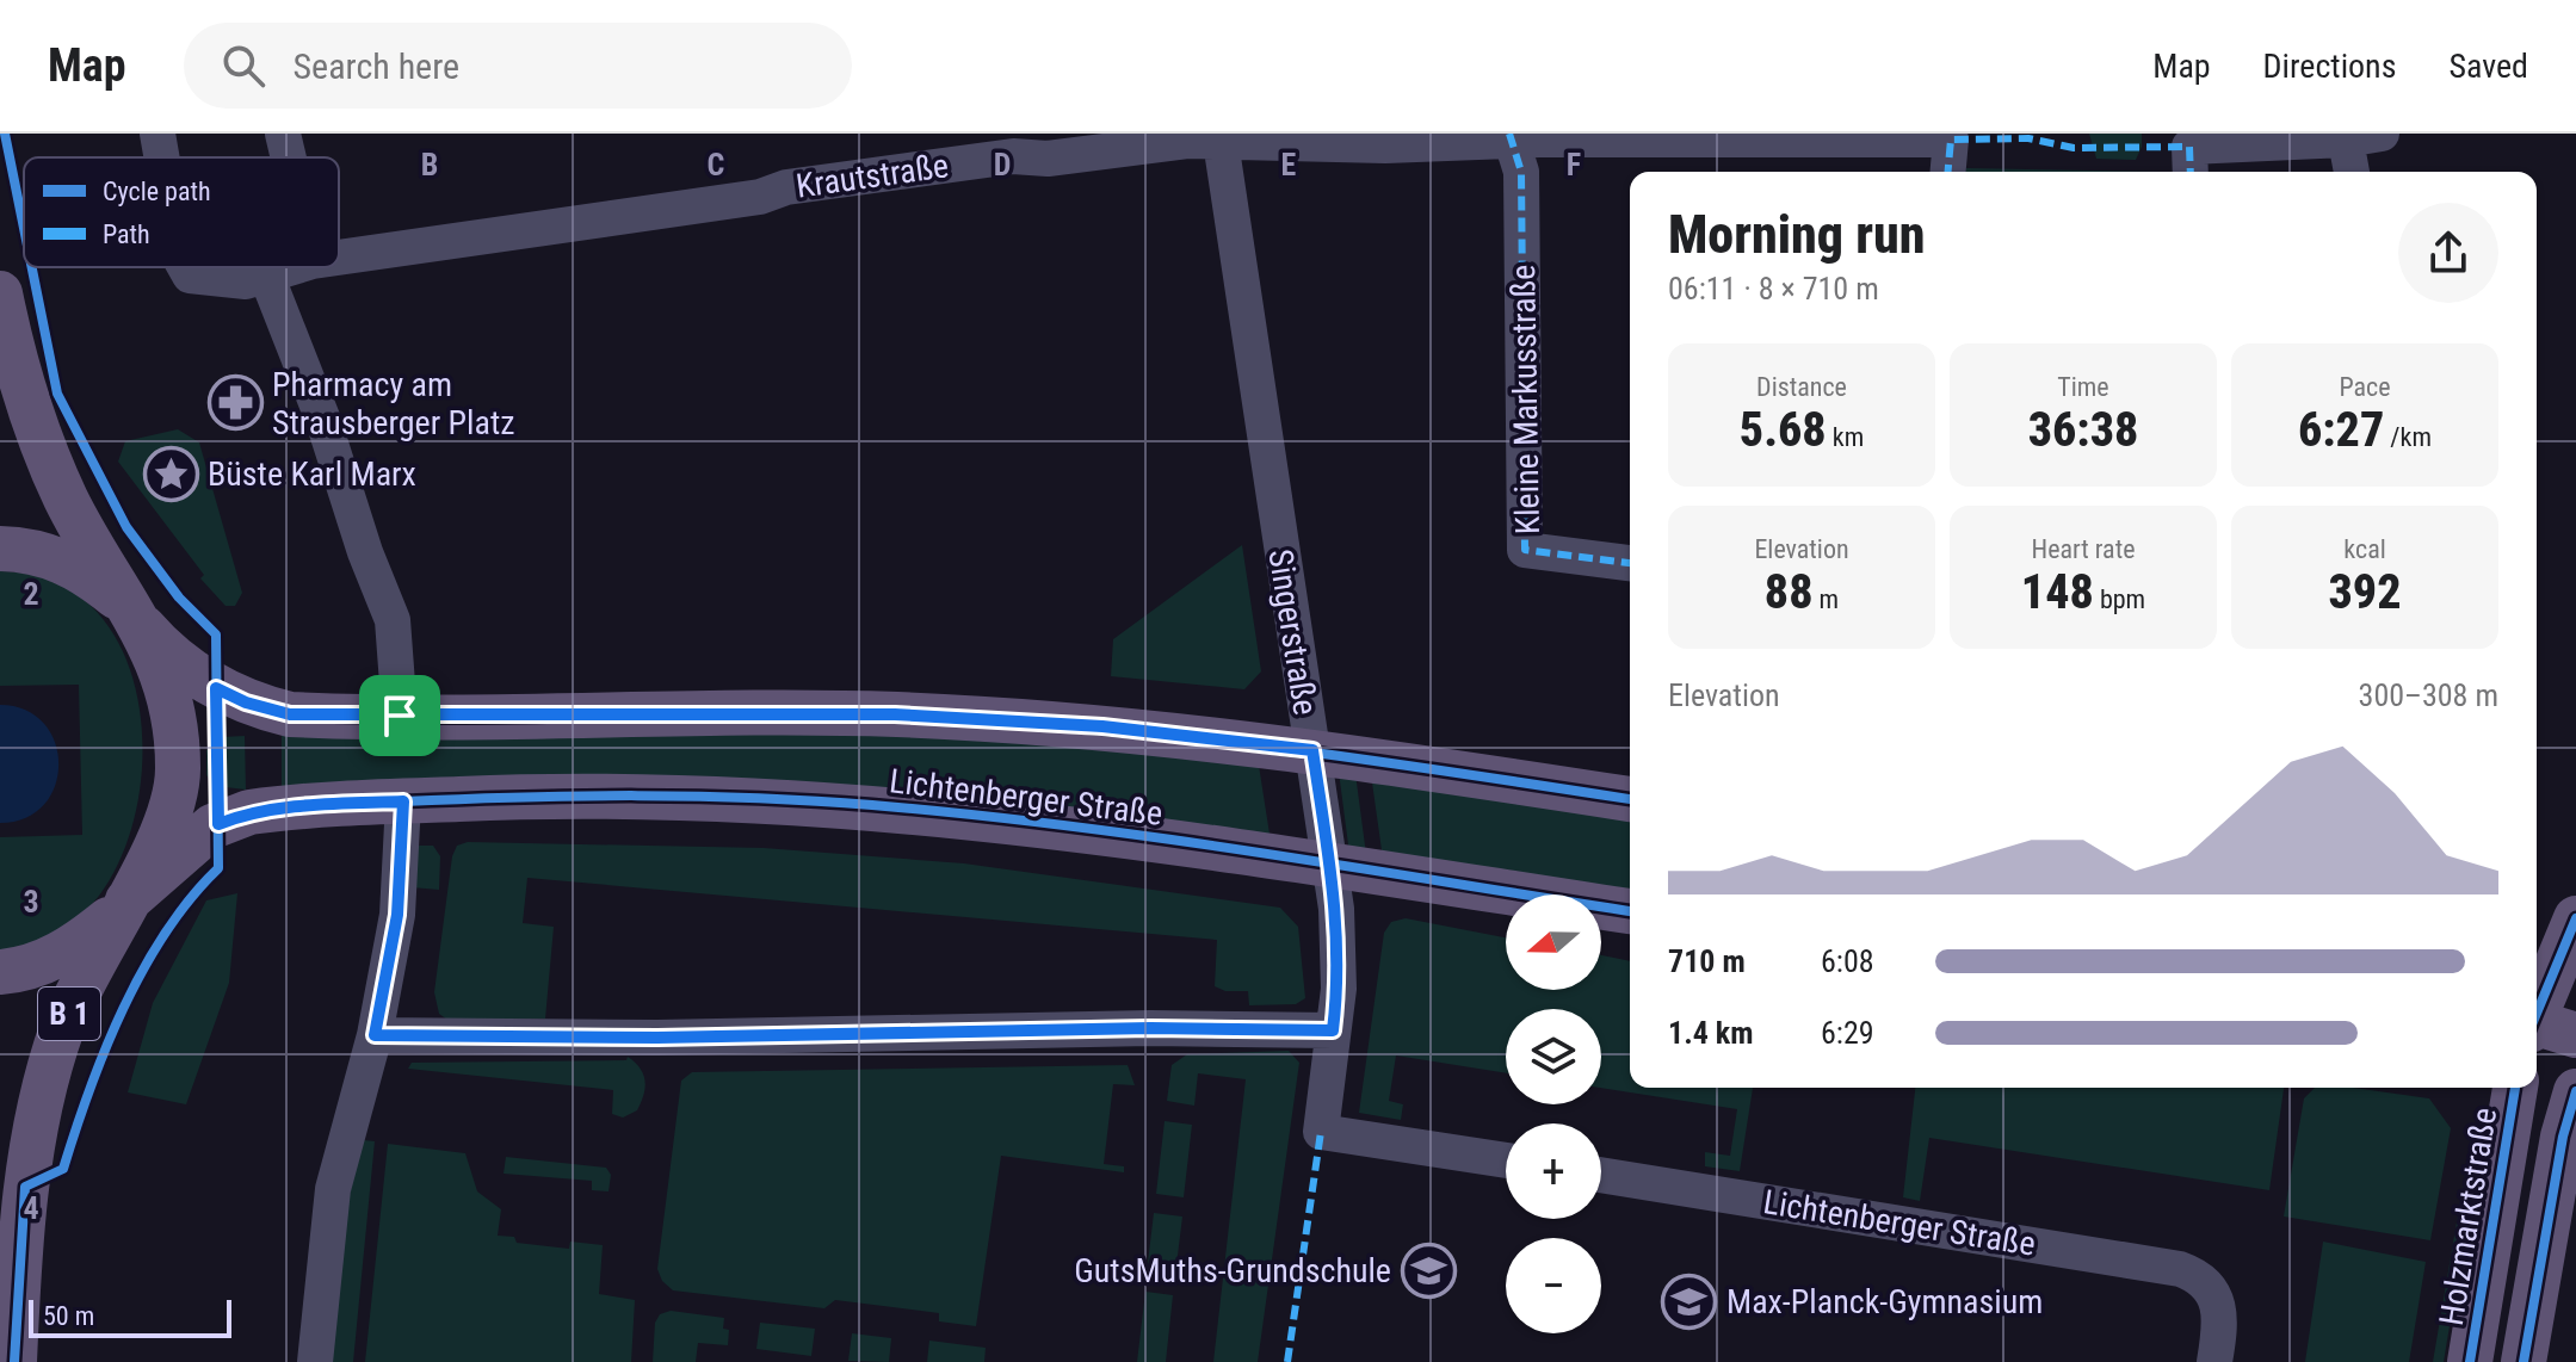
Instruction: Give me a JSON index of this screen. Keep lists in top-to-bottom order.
{
  "streets": {
    "main road": ["Lichtenberger Straße", "B 1", "Holzmarktstraße"],
    "street": ["Krautstraße", "Kleine Markusstraße", "Singerstraße"]
  },
  "crossings": [
    ["Krautstraße", "Kleine Markusstraße"],
    ["Krautstraße", "Singerstraße"],
    ["Singerstraße", "Lichtenberger Straße"],
    ["Lichtenberger Straße", "B 1"]
  ],
  "places": {
    "pharmacy": ["Pharmacy am Strausberger Platz"],
    "place": ["Büste Karl Marx"],
    "school or university": ["GutsMuths-Grundschule", "Max-Planck-Gymnasium"]
  },
  "legend": ["Cycle path", "Path"],
  "scale_bar": "50 m",
  "north": "left",
  "page": {
    "header": "Map",
    "search": "Search here",
    "nav": ["Map", "Directions", "Saved"],
    "heading": ["Morning run", "06:11 · 8 × 710 m"],
    "stats": [
      ["Distance", "5.68 km"],
      ["Time", "36:38"],
      ["Pace", "6:27 /km"],
      ["Elevation", "88 m"],
      ["Heart rate", "148 bpm"],
      ["kcal", "392"]
    ],
    "chart": ["Elevation", "300–308 m"],
    "map_buttons": ["+", "−"],
    "list": [
      {
        "name": "710 m",
        "note": "6:08"
      },
      {
        "name": "1.4 km",
        "note": "6:29"
      }
    ],
    "scale": "50 m"
  },
  "grid": {
    "columns": [
      "B",
      "C",
      "D",
      "E",
      "F"
    ],
    "rows": ["2", "3", "4"]
  }
}
